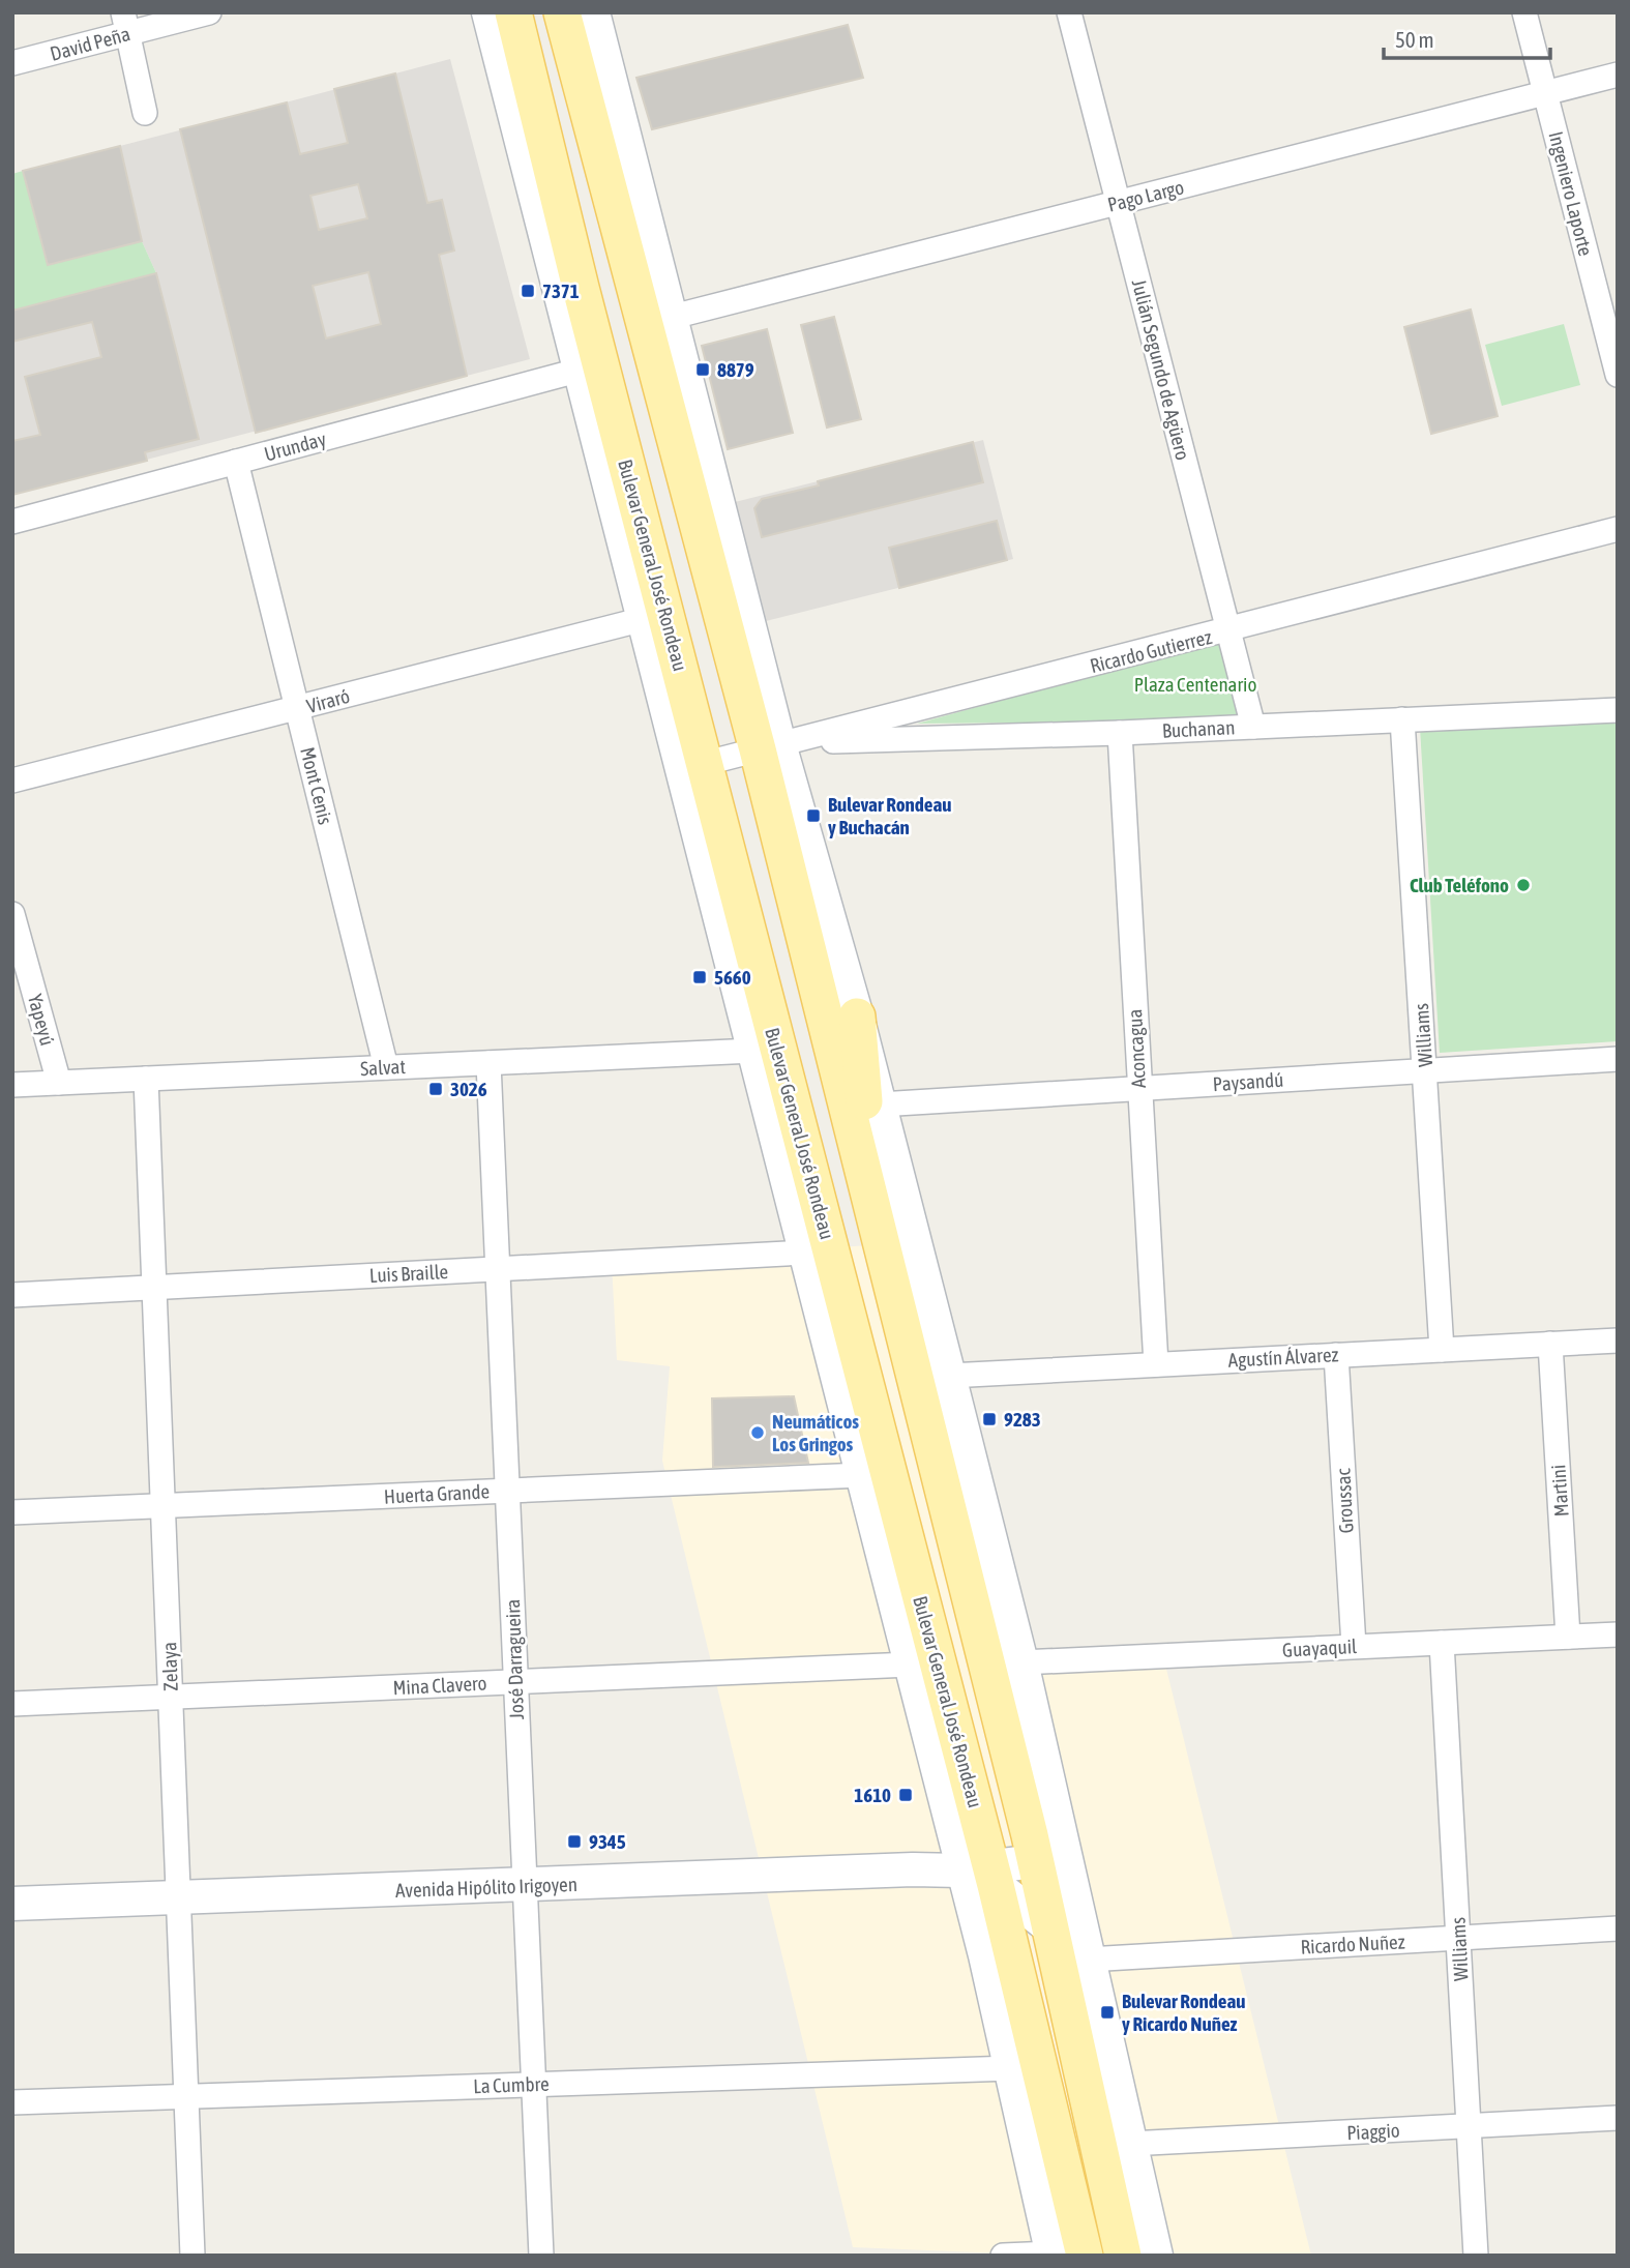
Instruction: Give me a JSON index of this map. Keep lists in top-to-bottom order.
{
  "streets": {
    "main road": ["Bulevar General José Rondeau", "Avenida Hipólito Irigoyen"],
    "street": [
      "David Peña",
      "Ingeniero Laporte",
      "Pago Largo",
      "Julián Segundo de Agüero",
      "Urunday",
      "Ricardo Gutierrez",
      "Viraró",
      "Buchanan",
      "Mont Cenis",
      "Yapeyú",
      "Williams",
      "Aconcagua",
      "Salvat",
      "Paysandú",
      "Luis Braille",
      "Agustín Álvarez",
      "Martini",
      "Huerta Grande",
      "Groussac",
      "Guayaquil",
      "José Darragueira",
      "Zelaya",
      "Mina Clavero",
      "Ricardo Nuñez",
      "La Cumbre",
      "Piaggio"
    ]
  },
  "crossings": [
    ["Ingeniero Laporte", "Pago Largo"],
    ["Pago Largo", "Julián Segundo de Agüero"],
    ["Julián Segundo de Agüero", "Ricardo Gutierrez"],
    ["Julián Segundo de Agüero", "Buchanan"],
    ["Urunday", "Bulevar General José Rondeau"],
    ["Urunday", "Mont Cenis"],
    ["Bulevar General José Rondeau", "Ricardo Gutierrez"],
    ["Bulevar General José Rondeau", "Viraró"],
    ["Bulevar General José Rondeau", "Salvat"],
    ["Bulevar General José Rondeau", "Luis Braille"],
    ["Bulevar General José Rondeau", "Huerta Grande"],
    ["Bulevar General José Rondeau", "Mina Clavero"],
    ["Bulevar General José Rondeau", "Avenida Hipólito Irigoyen"],
    ["Bulevar General José Rondeau", "La Cumbre"],
    ["Ricardo Gutierrez", "Buchanan"],
    ["Viraró", "Mont Cenis"],
    ["Buchanan", "Williams"],
    ["Buchanan", "Aconcagua"],
    ["Mont Cenis", "Salvat"],
    ["Yapeyú", "Salvat"],
    ["Williams", "Paysandú"],
    ["Williams", "Agustín Álvarez"],
    ["Williams", "Guayaquil"],
    ["Williams", "Ricardo Nuñez"],
    ["Williams", "Piaggio"],
    ["Aconcagua", "Paysandú"],
    ["Aconcagua", "Agustín Álvarez"],
    ["Salvat", "José Darragueira"],
    ["Salvat", "Zelaya"],
    ["Luis Braille", "José Darragueira"],
    ["Luis Braille", "Zelaya"],
    ["Agustín Álvarez", "Martini"],
    ["Agustín Álvarez", "Groussac"],
    ["Martini", "Guayaquil"],
    ["Huerta Grande", "José Darragueira"],
    ["Huerta Grande", "Zelaya"],
    ["Groussac", "Guayaquil"],
    ["José Darragueira", "Mina Clavero"],
    ["José Darragueira", "Avenida Hipólito Irigoyen"],
    ["José Darragueira", "La Cumbre"],
    ["Zelaya", "Mina Clavero"],
    ["Zelaya", "Avenida Hipólito Irigoyen"],
    ["Zelaya", "La Cumbre"]
  ],
  "parks": ["Plaza Centenario"],
  "places": {
    "transit": [
      "7371",
      "8879",
      "Bulevar Rondeau y Buchacán",
      "5660",
      "3026",
      "9283",
      "1610",
      "9345",
      "Bulevar Rondeau y Ricardo Nuñez"
    ],
    "other": ["Club Teléfono", "Neumáticos Los Gringos"]
  },
  "scale_bar": "50 m"
}
